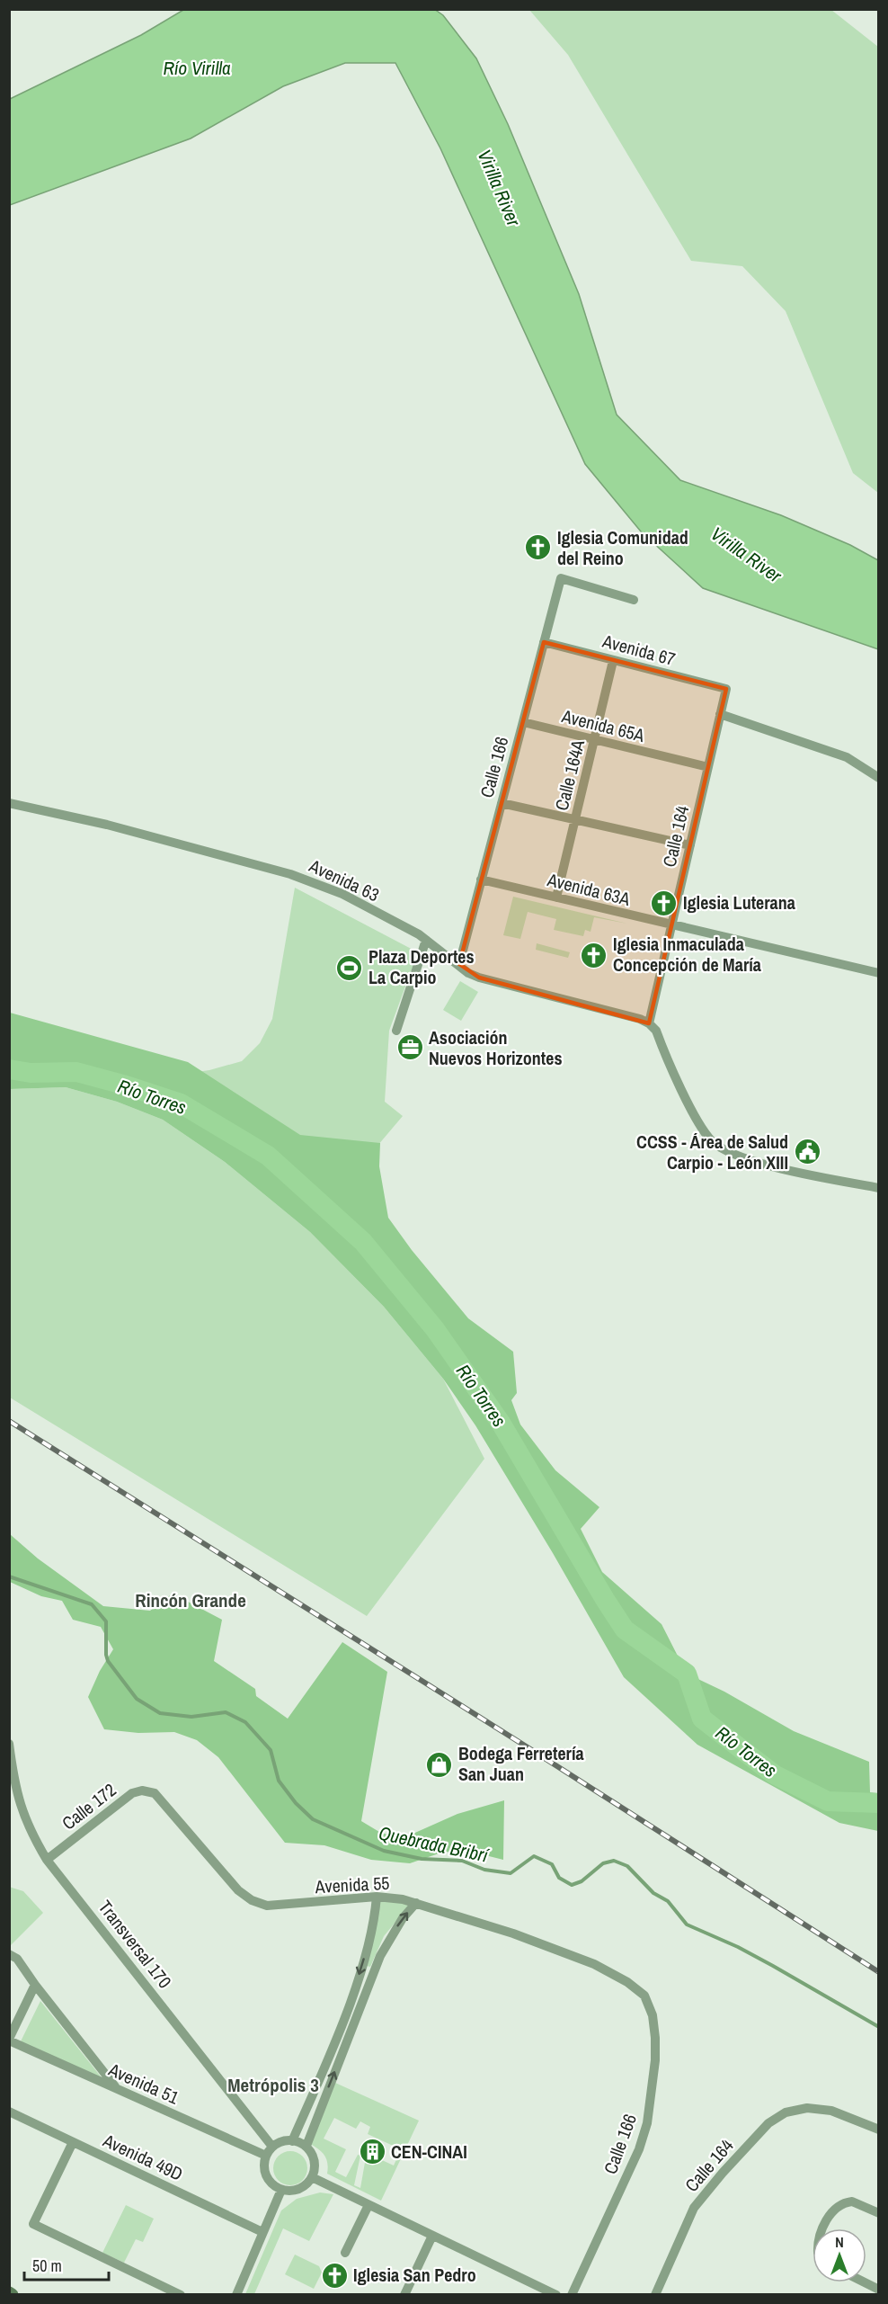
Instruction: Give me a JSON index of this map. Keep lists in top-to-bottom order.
{
  "streets": {
    "street": [
      "Avenida 67",
      "Avenida 65A",
      "Calle 166",
      "Calle 164A",
      "Calle 164",
      "Avenida 63",
      "Avenida 63A",
      "Calle 172",
      "Avenida 55",
      "Transversal 170",
      "Avenida 51",
      "Avenida 49D"
    ]
  },
  "crossings": [
    ["Avenida 67", "Calle 166"],
    ["Avenida 67", "Calle 164A"],
    ["Avenida 67", "Calle 164"],
    ["Avenida 65A", "Calle 166"],
    ["Avenida 65A", "Calle 164A"],
    ["Avenida 65A", "Calle 164"],
    ["Calle 166", "Avenida 63"],
    ["Calle 166", "Avenida 63A"],
    ["Calle 166", "Avenida 55"],
    ["Calle 164A", "Avenida 63A"],
    ["Calle 164", "Avenida 63"],
    ["Calle 164", "Avenida 63A"],
    ["Calle 172", "Avenida 55"],
    ["Calle 172", "Transversal 170"],
    ["Transversal 170", "Avenida 51"]
  ],
  "districts": ["Rincón Grande", "Metrópolis 3"],
  "water": [
    "Río Virilla",
    "Virilla River",
    "Río Torres",
    "Quebrada Bribrí"
  ],
  "places": {
    "church": [
      "Iglesia Comunidad del Reino",
      "Iglesia Luterana",
      "Iglesia Inmaculada Concepción de María",
      "Iglesia San Pedro"
    ],
    "sports": ["Plaza Deportes La Carpio"],
    "office": ["Asociación Nuevos Horizontes"],
    "public building": ["CCSS - Área de Salud Carpio - León XIII"],
    "shop": ["Bodega Ferretería San Juan"],
    "building": ["CEN-CINAI"]
  },
  "scale_bar": "50 m",
  "north": "top"
}
